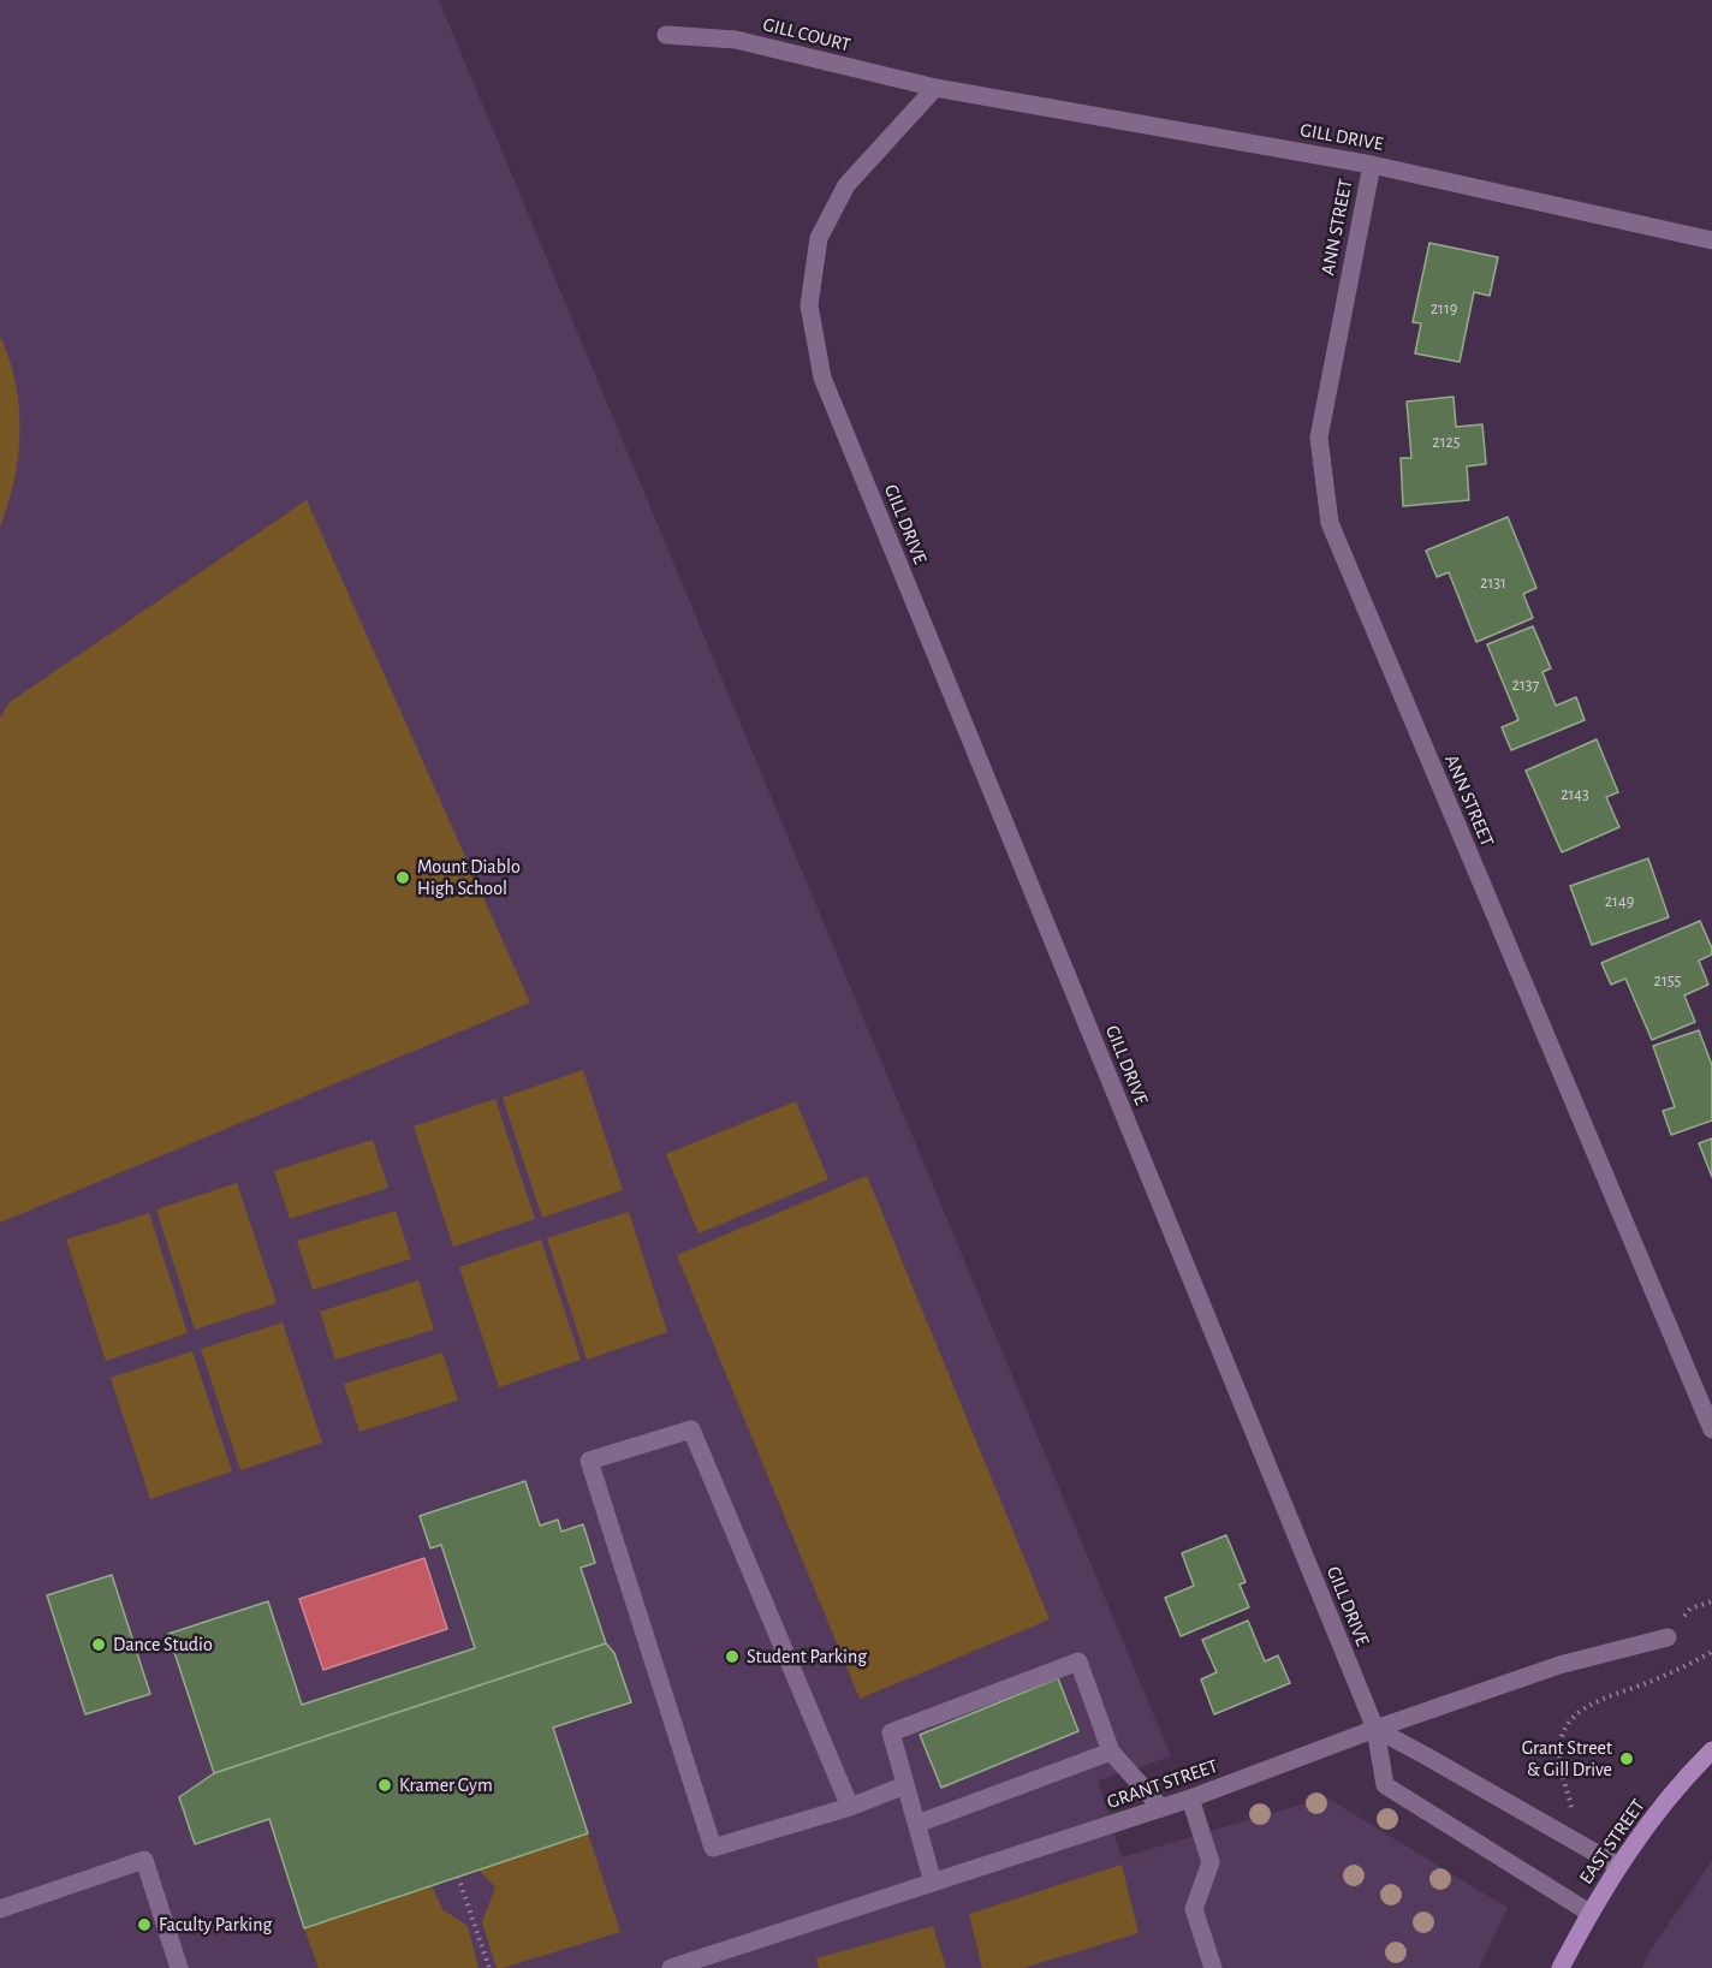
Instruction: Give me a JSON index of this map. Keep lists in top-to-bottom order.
{
  "streets": {
    "street": [
      "GILL COURT",
      "GILL DRIVE",
      "ANN STREET",
      "GRANT STREET",
      "EAST STREET"
    ]
  },
  "crossings": [
    ["GILL COURT", "GILL DRIVE"],
    ["GILL DRIVE", "ANN STREET"],
    ["GILL DRIVE", "GRANT STREET"],
    ["GILL DRIVE", "EAST STREET"]
  ],
  "places": [
    "Mount Diablo High School",
    "Dance Studio",
    "Student Parking",
    "Grant Street & Gill Drive",
    "Kramer Gym",
    "Faculty Parking"
  ],
  "house_numbers": [
    "2119",
    "2125",
    "2131",
    "2137",
    "2143",
    "2149",
    "2155"
  ]
}
